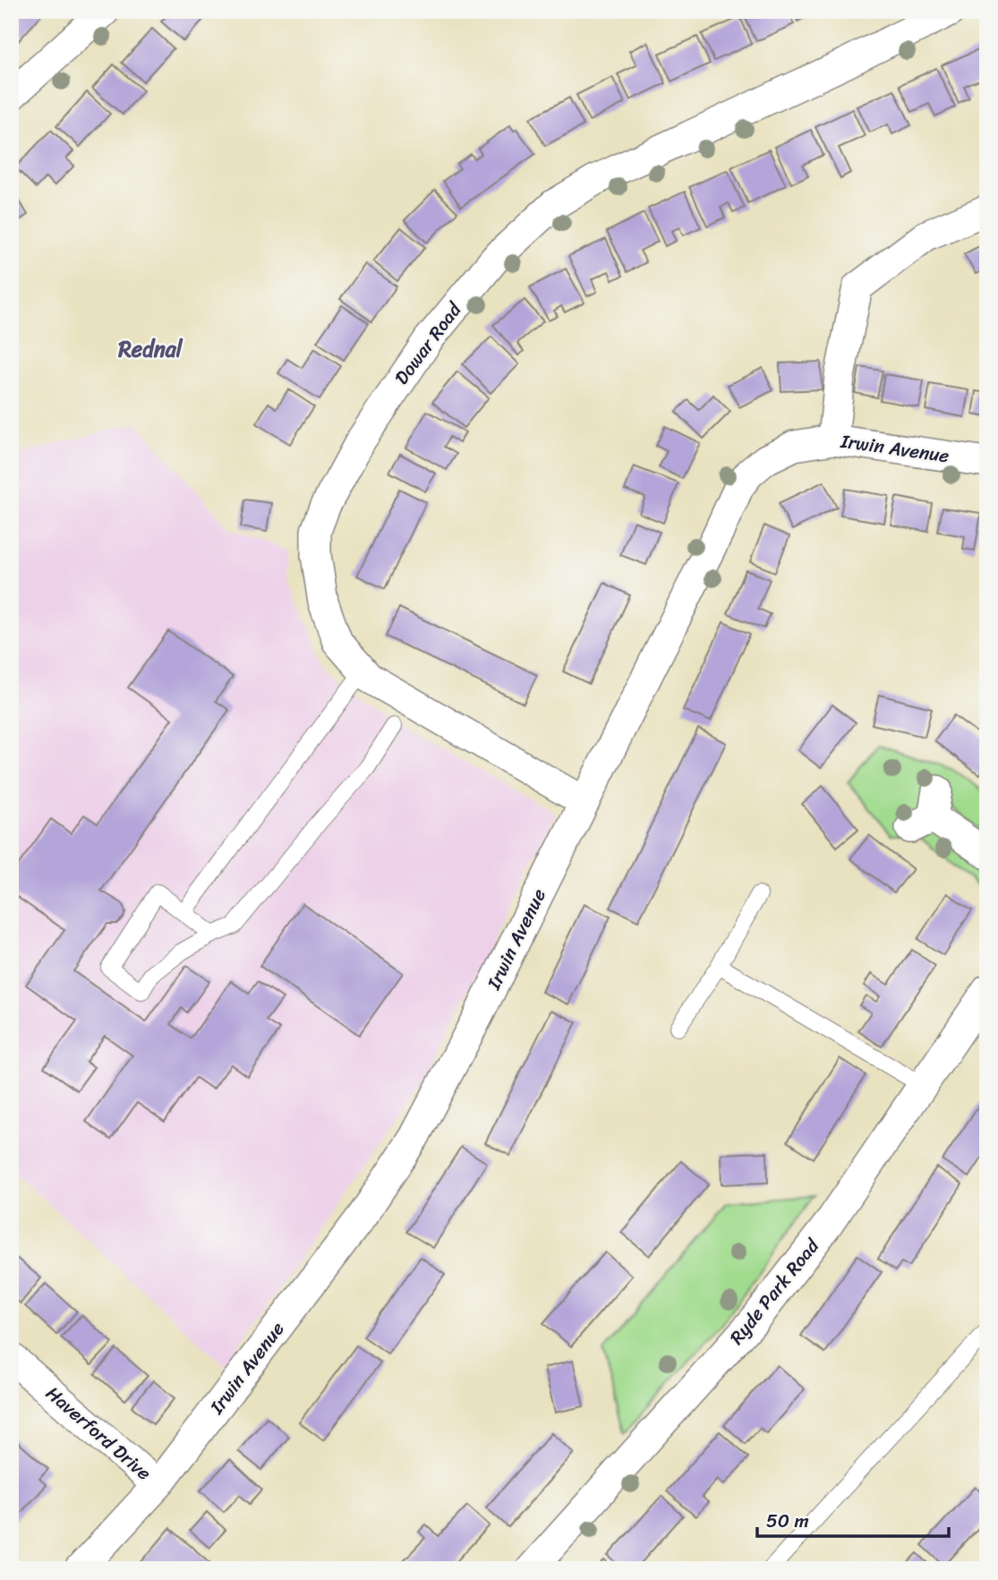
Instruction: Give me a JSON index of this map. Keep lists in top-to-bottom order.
{
  "streets": {
    "street": [
      "Dowar Road",
      "Irwin Avenue",
      "Ryde Park Road",
      "Haverford Drive"
    ]
  },
  "crossings": [
    ["Dowar Road", "Irwin Avenue"],
    ["Irwin Avenue", "Haverford Drive"]
  ],
  "districts": ["Rednal"],
  "scale_bar": "50 m"
}
